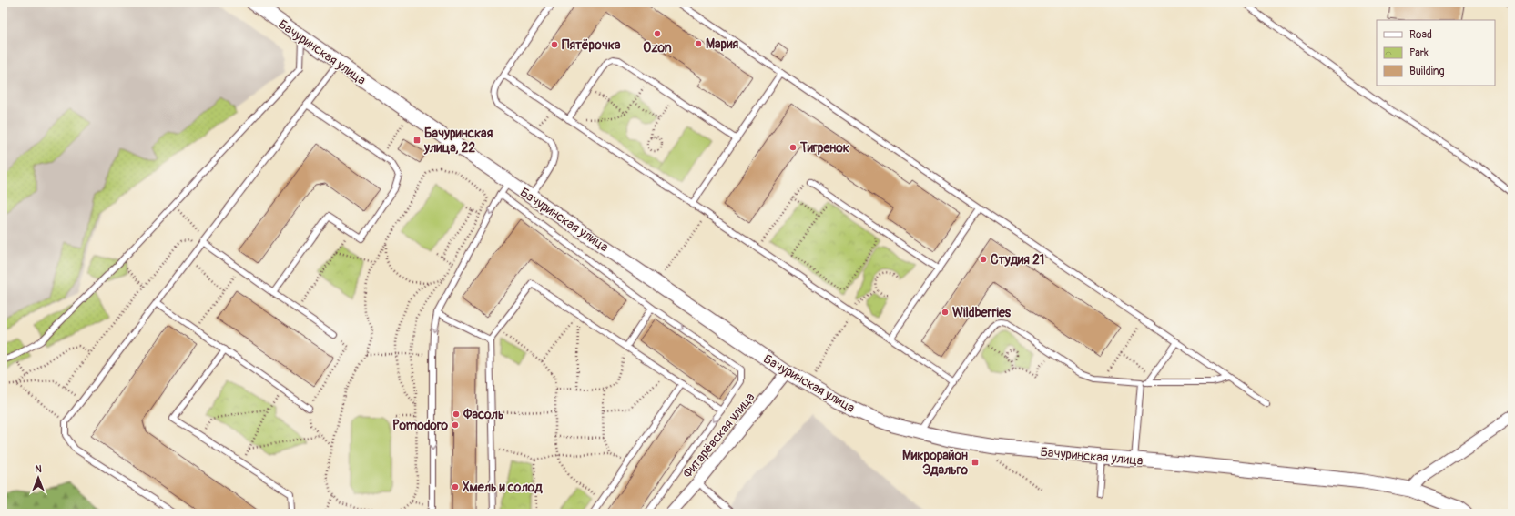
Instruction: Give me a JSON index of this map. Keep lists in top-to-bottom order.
{
  "streets": {
    "street": ["Бачуринская улица", "Фитарёвская улица"]
  },
  "crossings": [
    ["Бачуринская улица", "Фитарёвская улица"]
  ],
  "places": {
    "other": [
      "Ozon",
      "Мария",
      "Пятёрочка",
      "Тигренок",
      "Студия 21",
      "Wildberries",
      "Фасоль",
      "Pomodoro",
      "Хмель и солод"
    ],
    "transit": ["Бачуринская улица, 22", "Микрорайон Эдальго"]
  },
  "legend": ["Road", "Park", "Building"],
  "north": "top"
}
